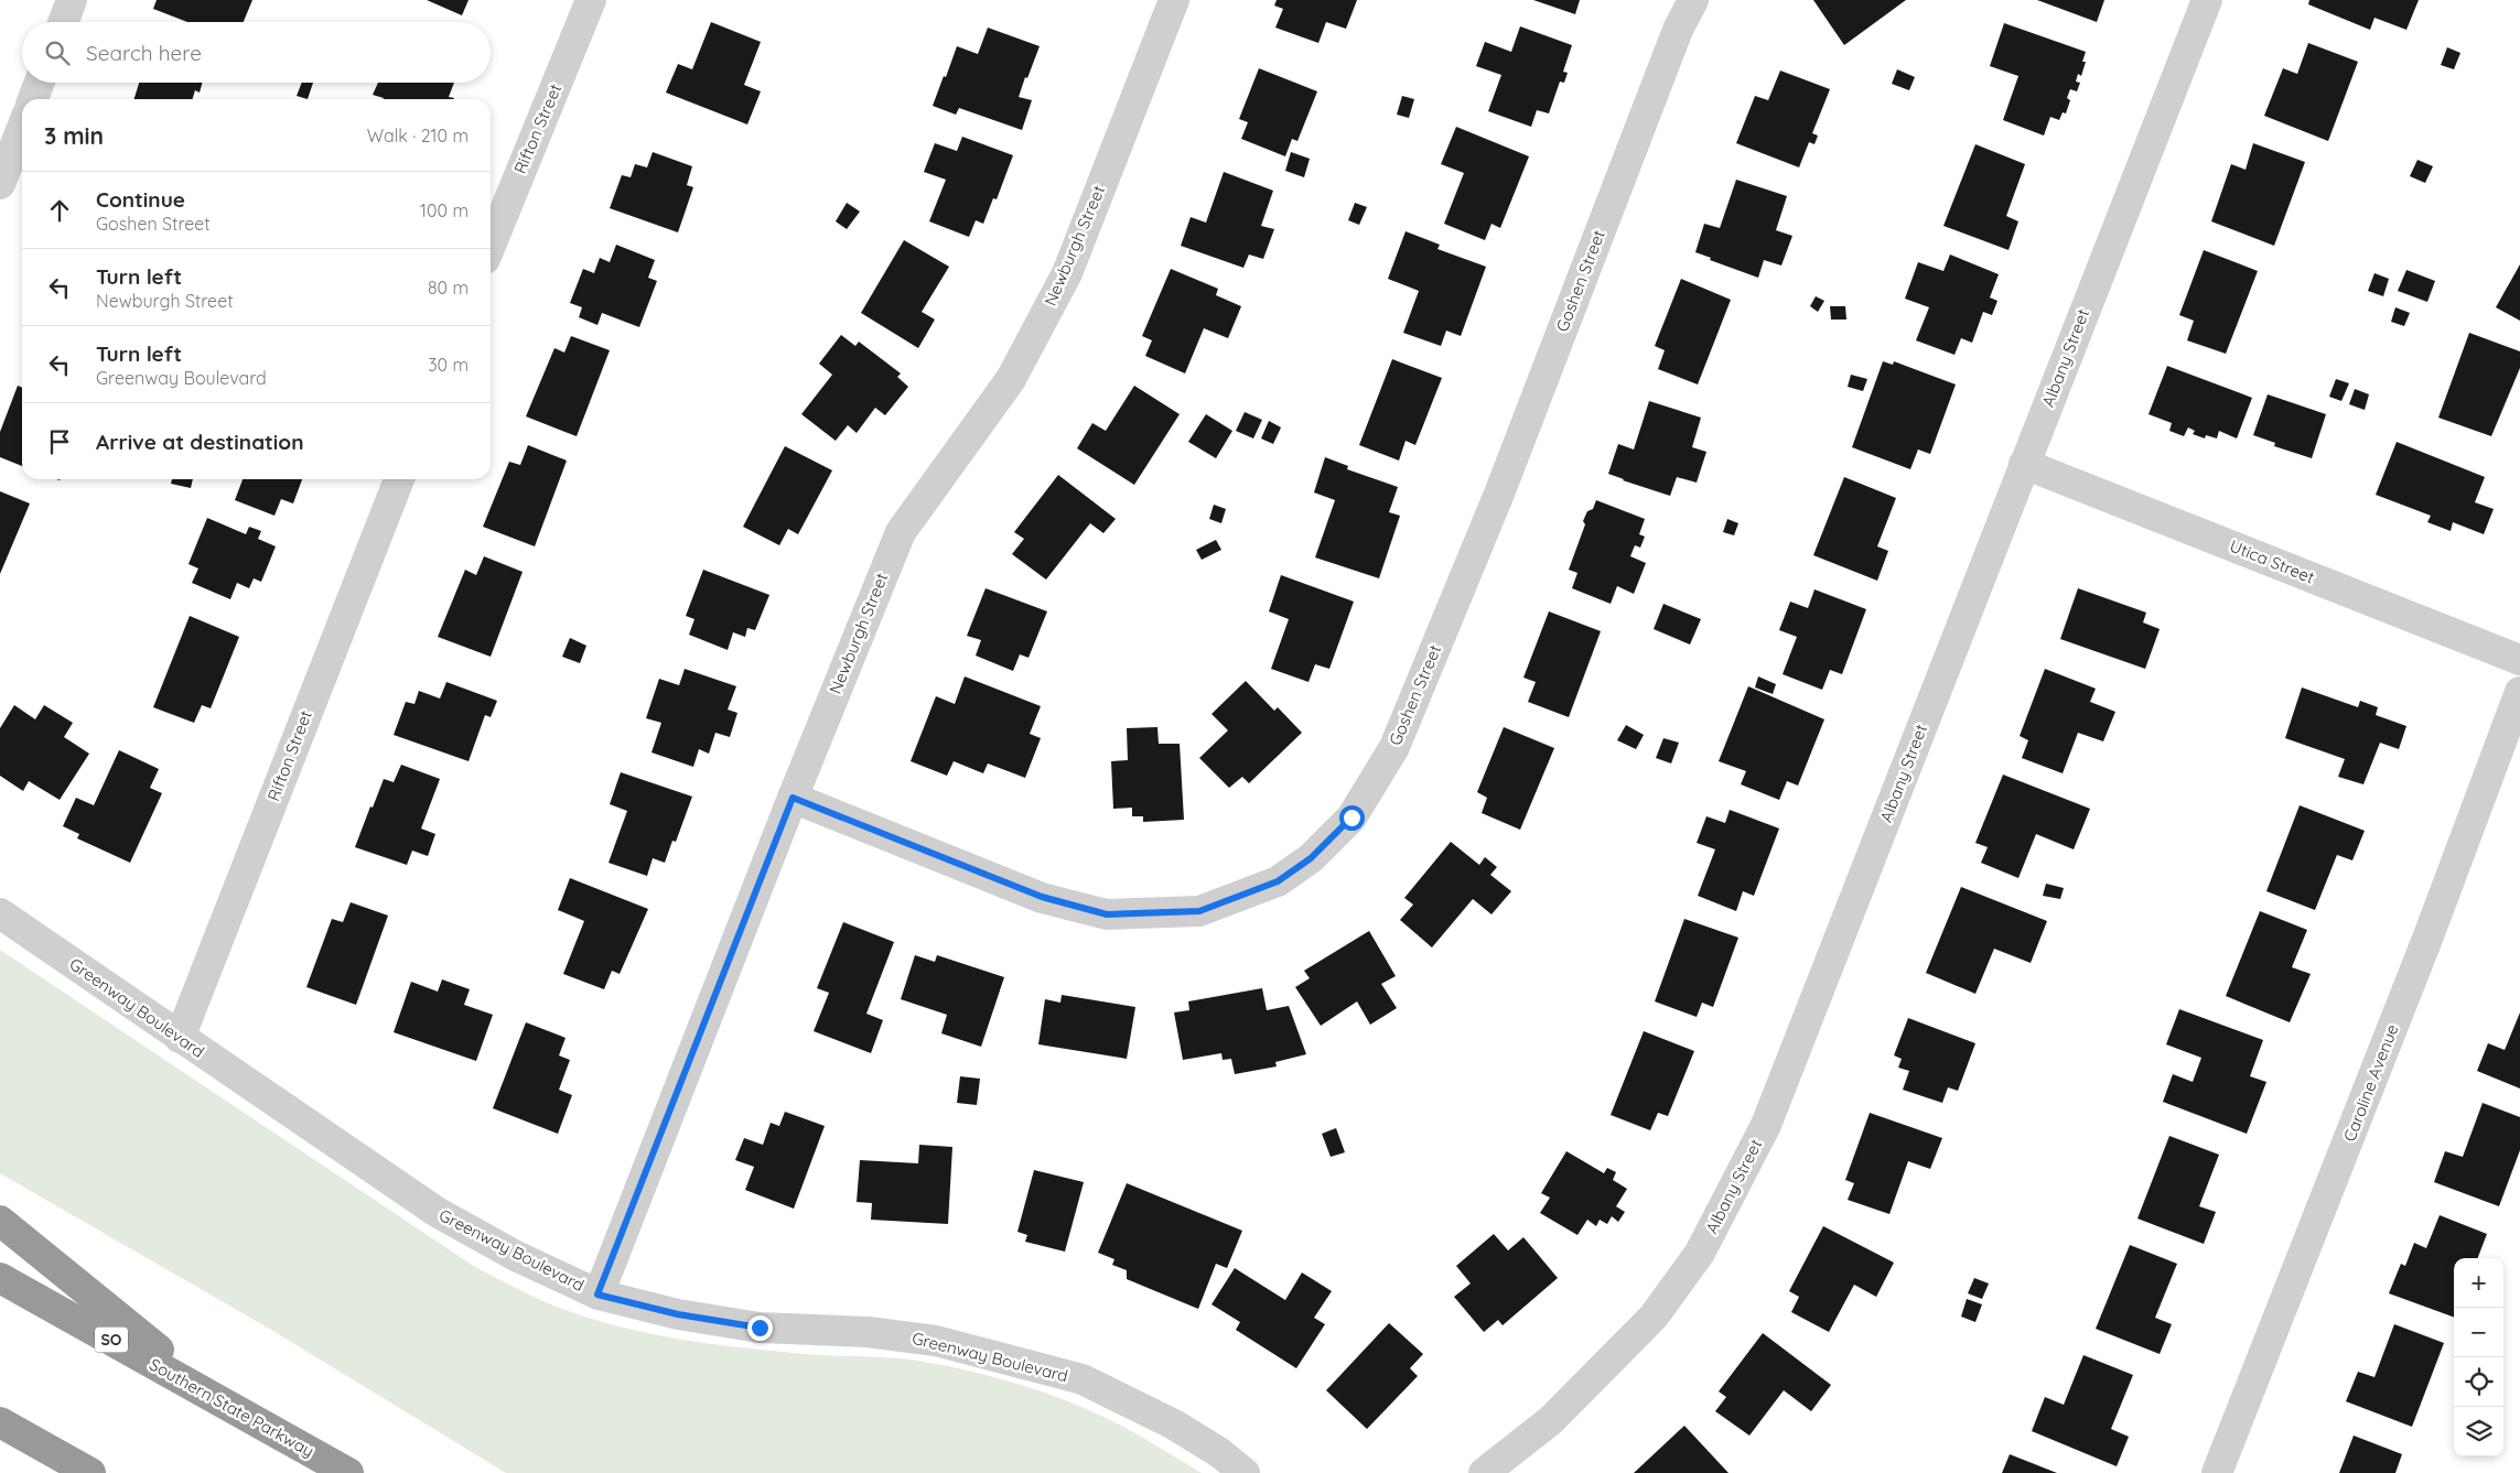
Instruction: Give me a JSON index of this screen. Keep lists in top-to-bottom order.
{
  "streets": {
    "highway": ["SO", "Southern State Parkway"],
    "street": [
      "Rifton Street",
      "Newburgh Street",
      "Goshen Street",
      "Albany Street",
      "Utica Street",
      "Greenway Boulevard",
      "Caroline Avenue"
    ]
  },
  "crossings": [
    ["Rifton Street", "Greenway Boulevard"],
    ["Newburgh Street", "Goshen Street"],
    ["Newburgh Street", "Greenway Boulevard"],
    ["Albany Street", "Utica Street"]
  ],
  "page": {
    "search": "Search here",
    "heading": ["3 min", "Walk · 210 m"],
    "list": [
      ["Continue", "Goshen Street", "100 m"],
      ["Turn left", "Newburgh Street", "80 m"],
      ["Turn left", "Greenway Boulevard", "30 m"],
      "Arrive at destination"
    ],
    "map_buttons": ["+", "−"]
  }
}
